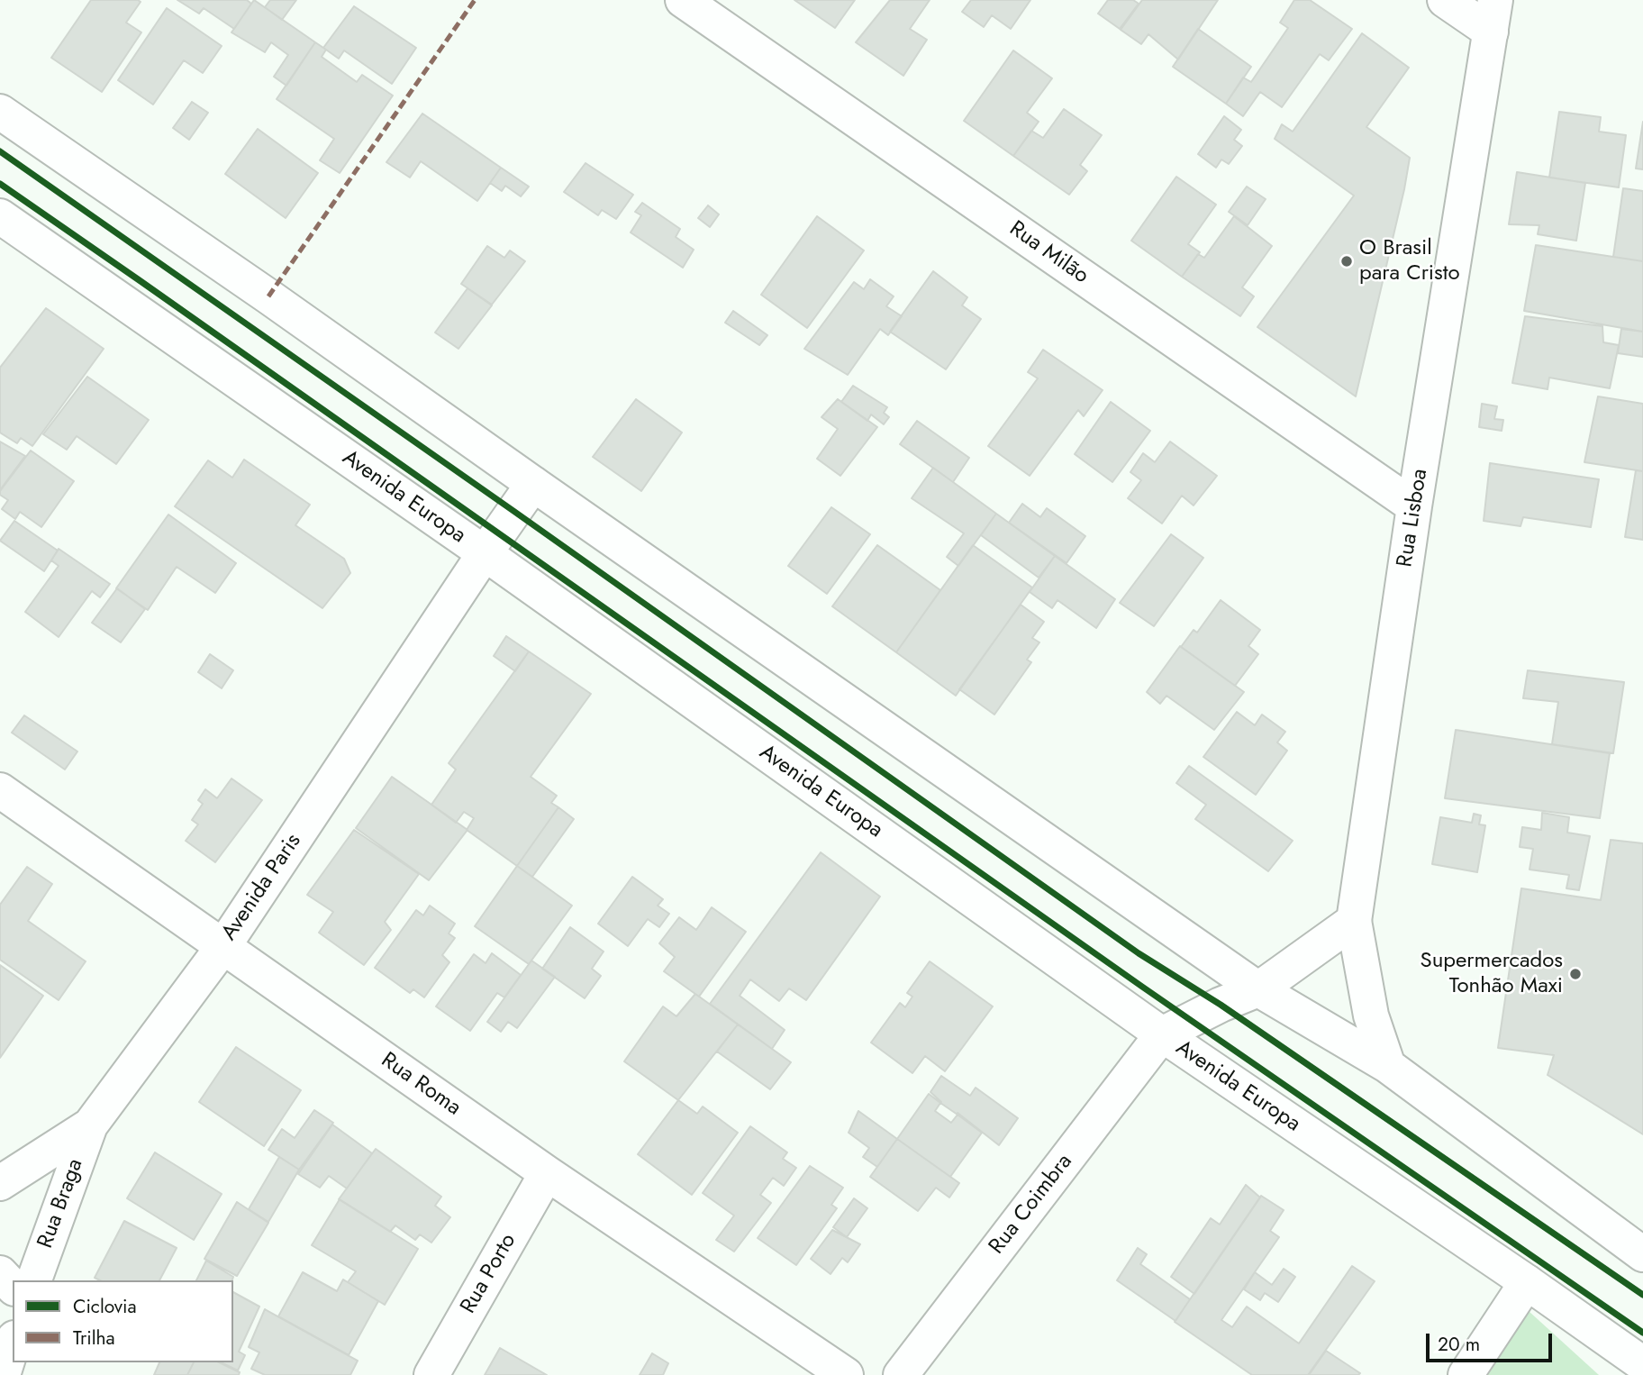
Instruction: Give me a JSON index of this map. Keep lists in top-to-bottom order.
{
  "streets": {
    "street": [
      "Rua Milão",
      "Avenida Europa",
      "Rua Lisboa",
      "Avenida Paris",
      "Rua Roma",
      "Rua Braga",
      "Rua Coimbra",
      "Rua Porto"
    ]
  },
  "crossings": [
    ["Rua Milão", "Rua Lisboa"],
    ["Avenida Europa", "Avenida Paris"],
    ["Avenida Europa", "Rua Coimbra"],
    ["Avenida Paris", "Rua Roma"],
    ["Avenida Paris", "Rua Braga"],
    ["Rua Roma", "Rua Porto"]
  ],
  "places": ["O Brasil para Cristo", "Supermercados Tonhão Maxi"],
  "legend": ["Ciclovia", "Trilha"],
  "scale_bar": "20 m"
}
